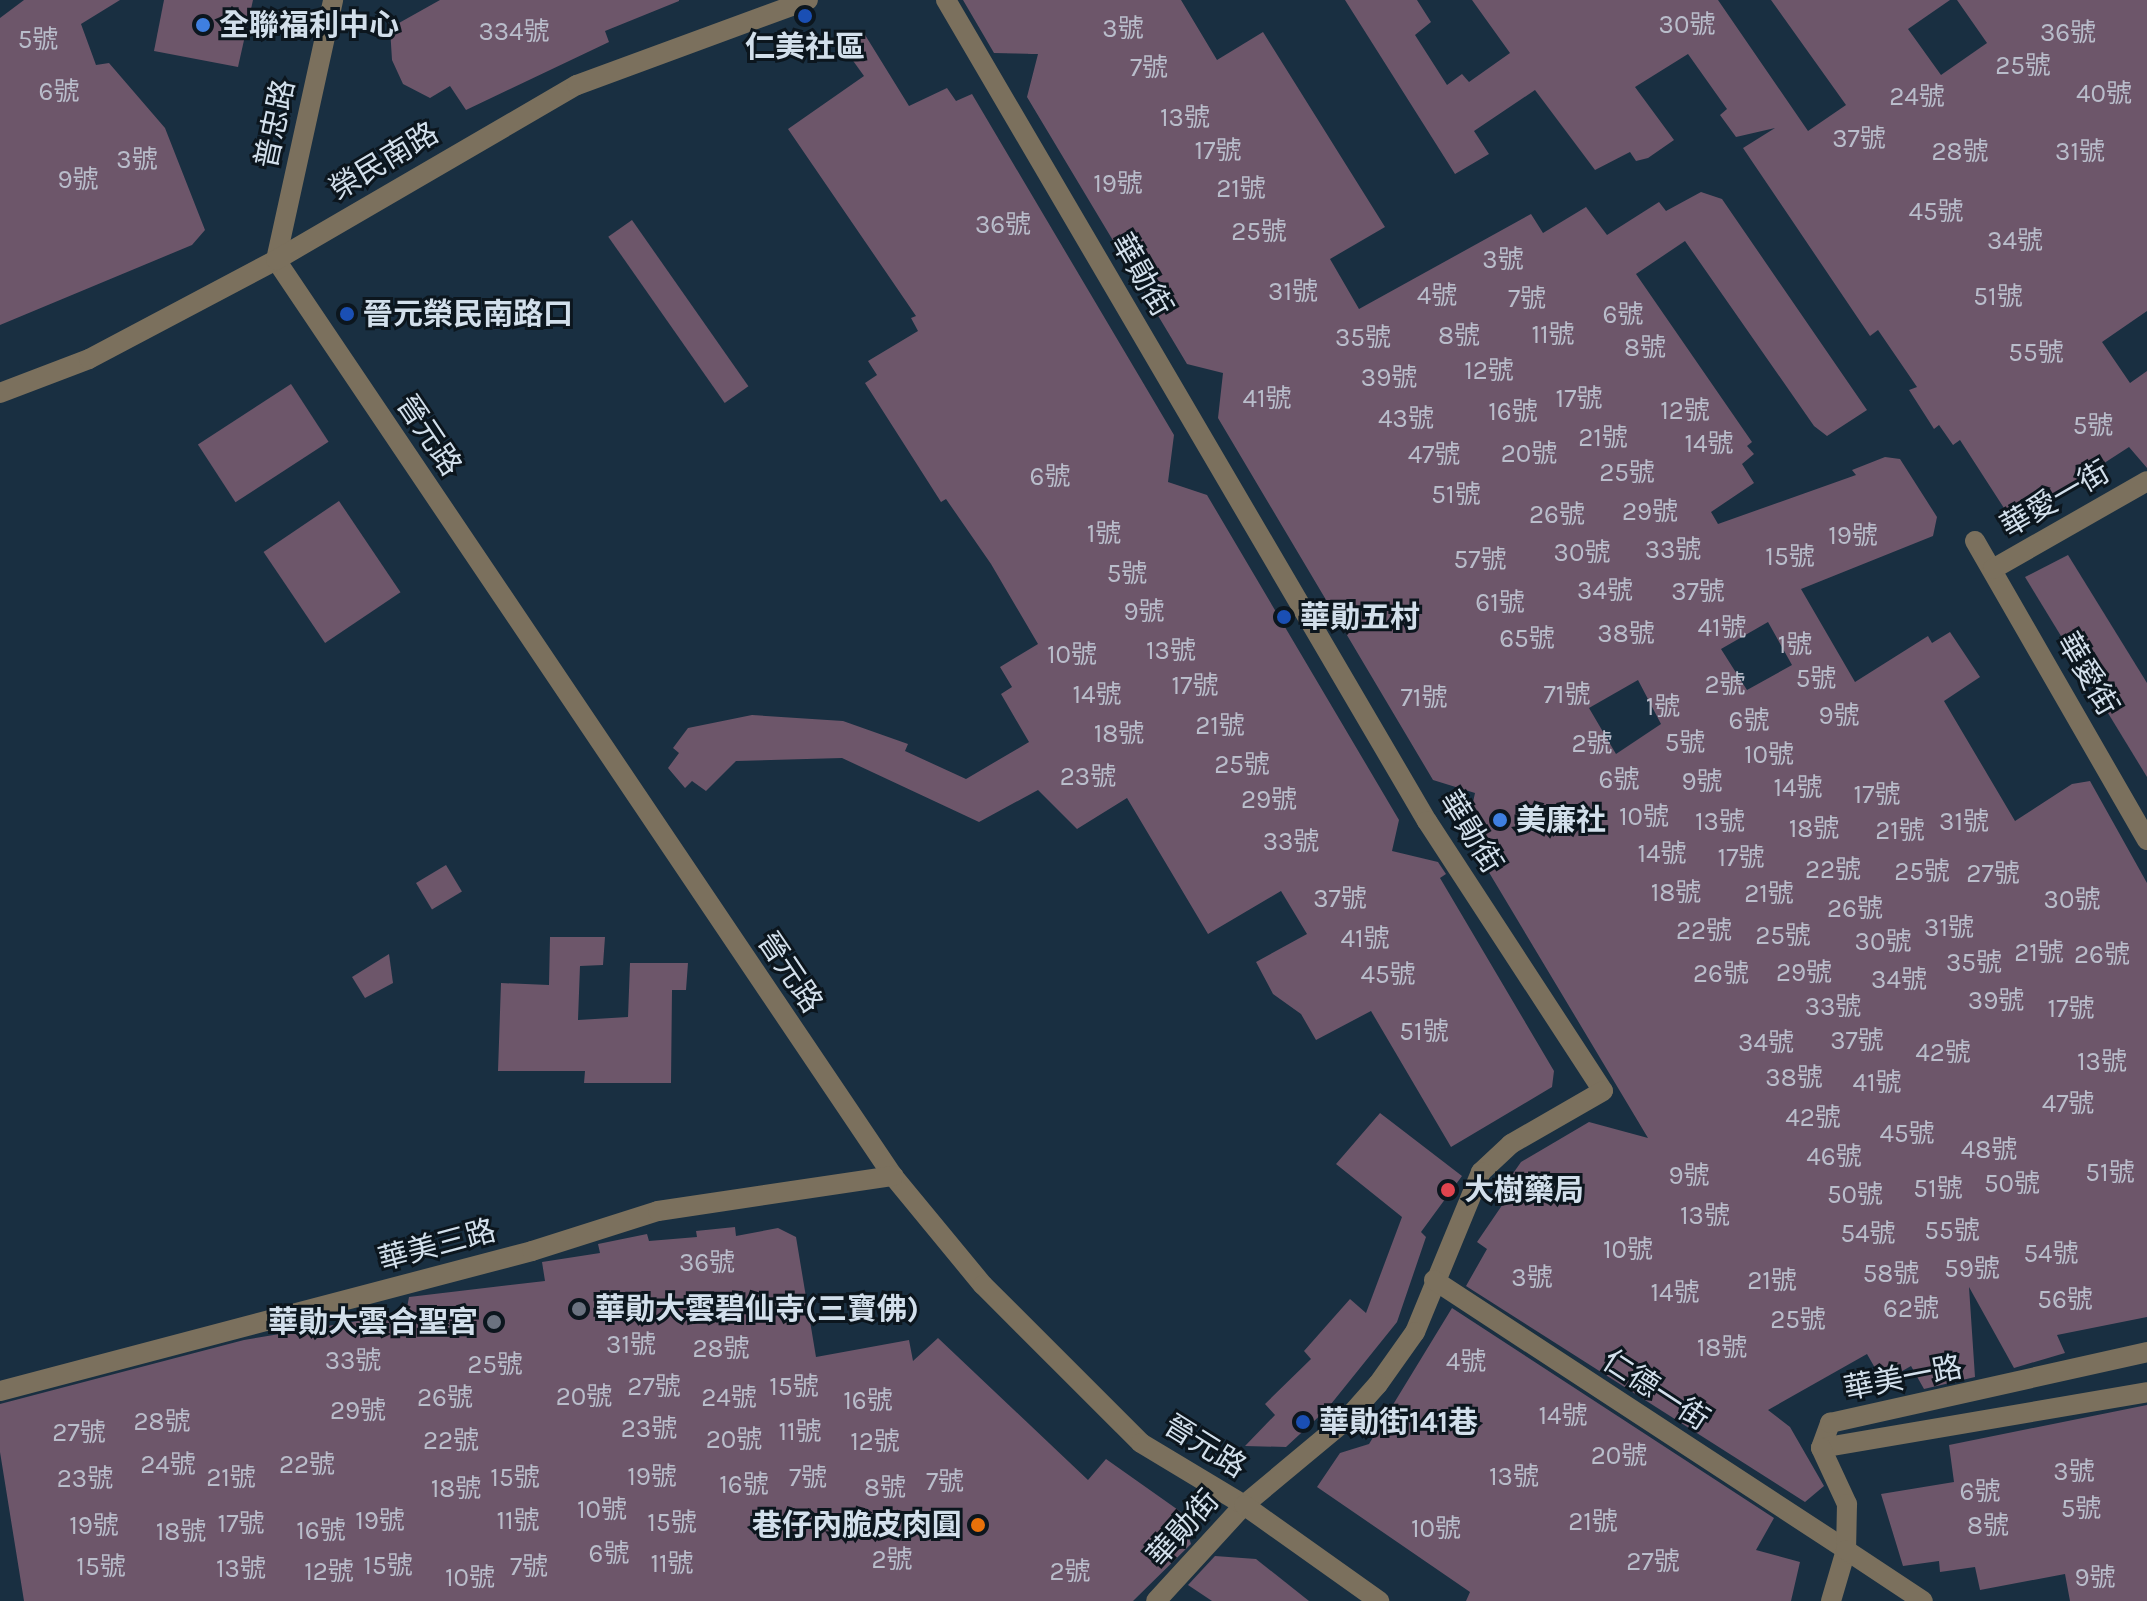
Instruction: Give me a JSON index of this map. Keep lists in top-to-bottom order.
{
  "streets": {
    "street": [
      "普忠路",
      "榮民南路",
      "華勛街",
      "晉元路",
      "華愛一街",
      "華愛街",
      "華美三路",
      "華美一路",
      "仁德一街"
    ]
  },
  "crossings": [
    ["普忠路", "榮民南路"],
    ["普忠路", "晉元路"],
    ["榮民南路", "晉元路"],
    ["華勛街", "晉元路"],
    ["華勛街", "仁德一街"],
    ["晉元路", "華美三路"],
    ["華愛一街", "華愛街"]
  ],
  "places": [
    "仁美社區",
    "全聯福利中心",
    "晉元榮民南路口",
    "華勛五村",
    "美廉社",
    "大樹藥局",
    "華勛大雲碧仙寺(三寶佛)",
    "華勛大雲合聖宮",
    "華勛街141巷",
    "巷仔內脆皮肉圓"
  ],
  "house_numbers": [
    "30號",
    "3號",
    "334號",
    "36號",
    "5號",
    "25號",
    "7號",
    "6號",
    "40號",
    "24號",
    "13號",
    "37號",
    "17號",
    "28號",
    "31號",
    "3號",
    "9號",
    "19號",
    "21號",
    "45號",
    "36號",
    "25號",
    "34號",
    "3號",
    "31號",
    "4號",
    "51號",
    "7號",
    "6號",
    "11號",
    "8號",
    "35號",
    "8號",
    "55號",
    "12號",
    "39號",
    "41號",
    "17號",
    "12號",
    "16號",
    "43號",
    "5號",
    "21號",
    "14號",
    "20號",
    "47號",
    "25號",
    "6號",
    "51號",
    "29號",
    "26號",
    "1號",
    "19號",
    "33號",
    "30號",
    "15號",
    "57號",
    "5號",
    "34號",
    "37號",
    "61號",
    "9號",
    "41號",
    "38號",
    "65號",
    "1號",
    "13號",
    "10號",
    "5號",
    "2號",
    "17號",
    "14號",
    "71號",
    "71號",
    "1號",
    "9號",
    "6號",
    "21號",
    "18號",
    "5號",
    "2號",
    "10號",
    "25號",
    "23號",
    "6號",
    "9號",
    "14號",
    "17號",
    "29號",
    "10號",
    "13號",
    "31號",
    "18號",
    "21號",
    "33號",
    "14號",
    "17號",
    "22號",
    "25號",
    "27號",
    "18號",
    "21號",
    "37號",
    "30號",
    "26號",
    "31號",
    "22號",
    "25號",
    "41號",
    "30號",
    "21號",
    "26號",
    "35號",
    "29號",
    "26號",
    "45號",
    "34號",
    "39號",
    "33號",
    "17號",
    "51號",
    "37號",
    "34號",
    "42號",
    "13號",
    "38號",
    "41號",
    "47號",
    "42號",
    "45號",
    "48號",
    "46號",
    "51號",
    "9號",
    "50號",
    "51號",
    "50號",
    "13號",
    "55號",
    "54號",
    "10號",
    "54號",
    "36號",
    "59號",
    "58號",
    "3號",
    "21號",
    "14號",
    "56號",
    "62號",
    "25號",
    "31號",
    "18號",
    "28號",
    "33號",
    "4號",
    "25號",
    "27號",
    "15號",
    "20號",
    "26號",
    "24號",
    "16號",
    "29號",
    "14號",
    "28號",
    "23號",
    "11號",
    "27號",
    "20號",
    "22號",
    "12號",
    "20號",
    "24號",
    "22號",
    "3號",
    "19號",
    "13號",
    "21號",
    "15號",
    "7號",
    "23號",
    "7號",
    "16號",
    "8號",
    "18號",
    "6號",
    "5號",
    "10號",
    "19號",
    "11號",
    "21號",
    "15號",
    "17號",
    "19號",
    "8號",
    "10號",
    "16號",
    "18號",
    "6號",
    "2號",
    "27號",
    "11號",
    "15號",
    "15號",
    "7號",
    "13號",
    "12號",
    "2號",
    "10號",
    "9號"
  ]
}
